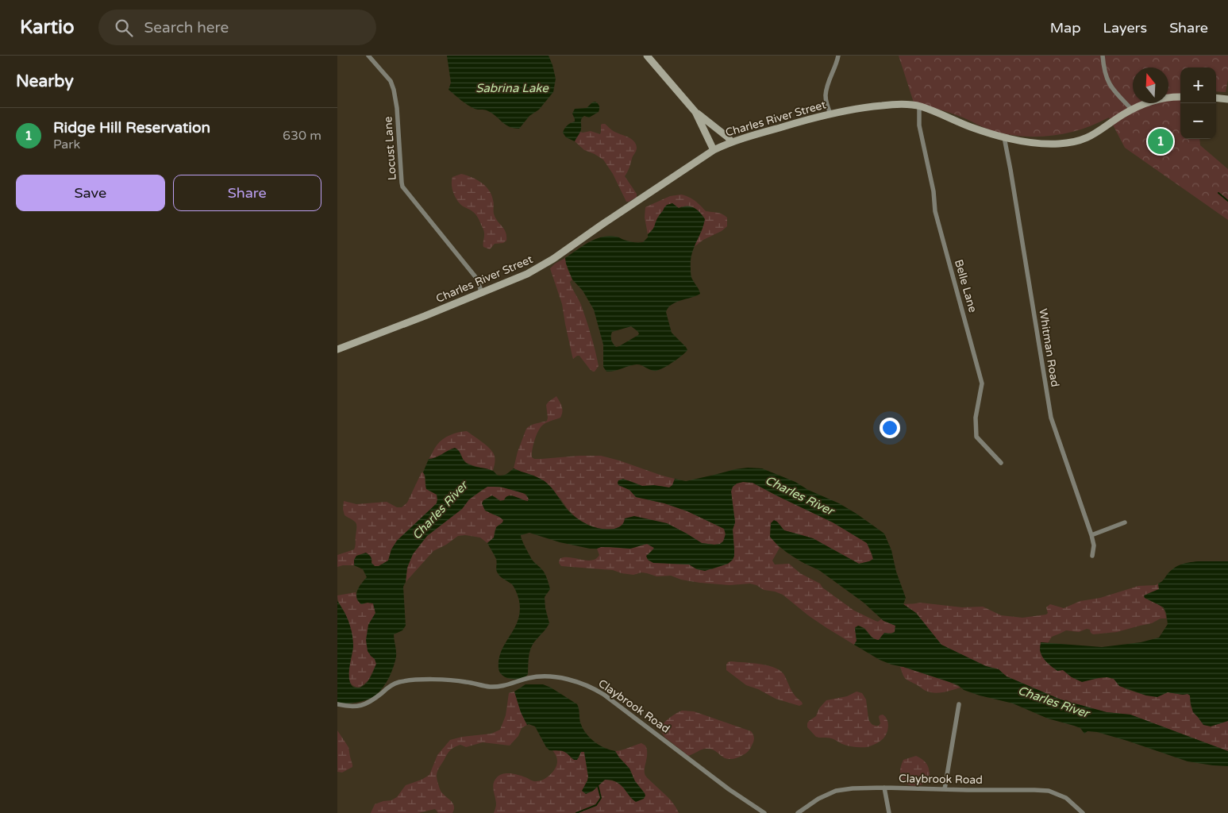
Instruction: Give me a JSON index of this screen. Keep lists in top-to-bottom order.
{
  "streets": {
    "street": [
      "Charles River Street",
      "Locust Lane",
      "Belle Lane",
      "Whitman Road",
      "Claybrook Road"
    ]
  },
  "crossings": [
    ["Charles River Street", "Locust Lane"],
    ["Charles River Street", "Belle Lane"],
    ["Charles River Street", "Whitman Road"]
  ],
  "water": ["Sabrina Lake", "Charles River"],
  "north": "top",
  "page": {
    "header": "Kartio",
    "search": "Search here",
    "nav": ["Map", "Layers", "Share"],
    "heading": "Nearby",
    "map_buttons": ["+", "−"],
    "list": [
      {
        "mark": "1",
        "name": "Ridge Hill Reservation",
        "note": "Park",
        "value": "630 m"
      }
    ],
    "pins": "1",
    "buttons": ["Save", "Share"]
  }
}
